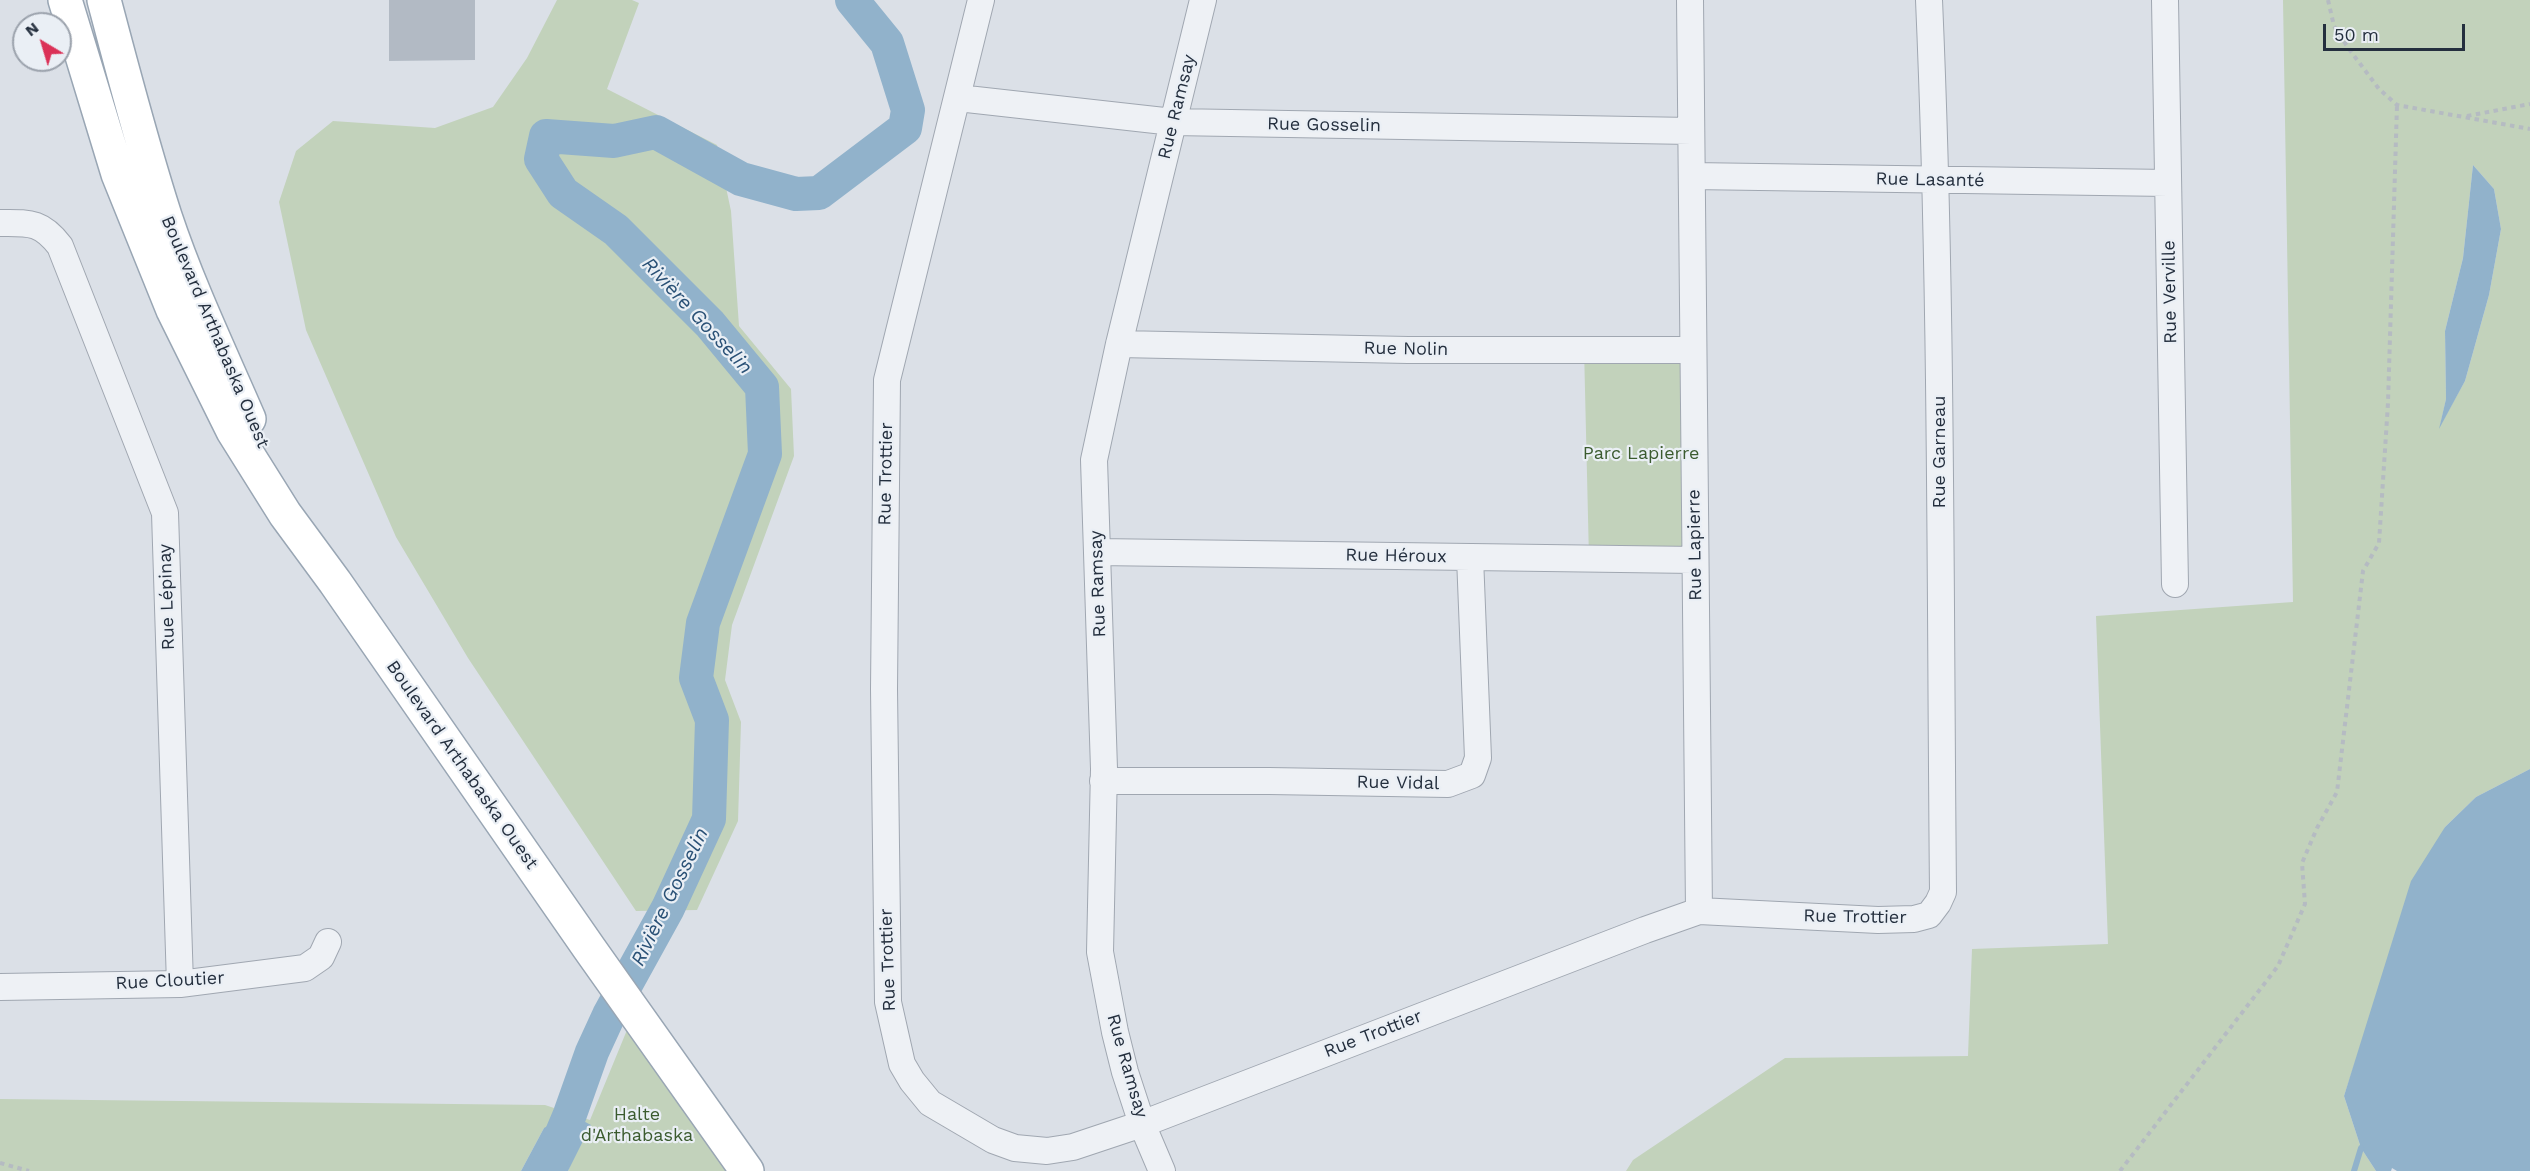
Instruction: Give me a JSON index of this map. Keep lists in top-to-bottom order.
{
  "streets": {
    "main road": ["Boulevard Arthabaska Ouest"],
    "street": [
      "Rue Ramsay",
      "Rue Gosselin",
      "Rue Lasanté",
      "Rue Verville",
      "Rue Nolin",
      "Rue Garneau",
      "Rue Trottier",
      "Rue Lapierre",
      "Rue Héroux",
      "Rue Lépinay",
      "Rue Vidal",
      "Rue Cloutier"
    ]
  },
  "crossings": [
    ["Rue Ramsay", "Rue Gosselin"],
    ["Rue Ramsay", "Rue Nolin"],
    ["Rue Ramsay", "Rue Trottier"],
    ["Rue Ramsay", "Rue Héroux"],
    ["Rue Ramsay", "Rue Vidal"],
    ["Rue Gosselin", "Rue Trottier"],
    ["Rue Gosselin", "Rue Lapierre"],
    ["Rue Lasanté", "Rue Verville"],
    ["Rue Lasanté", "Rue Garneau"],
    ["Rue Lasanté", "Rue Lapierre"],
    ["Rue Nolin", "Rue Lapierre"],
    ["Rue Garneau", "Rue Trottier"],
    ["Rue Trottier", "Rue Lapierre"],
    ["Rue Lapierre", "Rue Héroux"],
    ["Rue Héroux", "Rue Vidal"],
    ["Rue Lépinay", "Rue Cloutier"]
  ],
  "water": ["Rivière Gosselin"],
  "parks": ["Parc Lapierre", "Halte d'Arthabaska"],
  "scale_bar": "50 m",
  "north": "top left"
}
